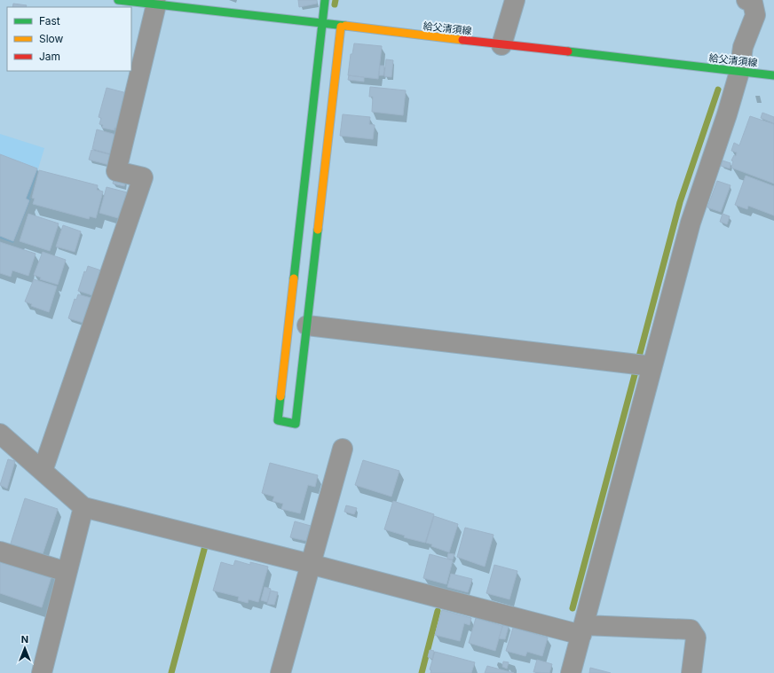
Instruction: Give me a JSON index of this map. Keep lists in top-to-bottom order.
{
  "streets": {
    "street": ["給父清須線"]
  },
  "legend": ["Fast", "Slow", "Jam"],
  "north": "top"
}
